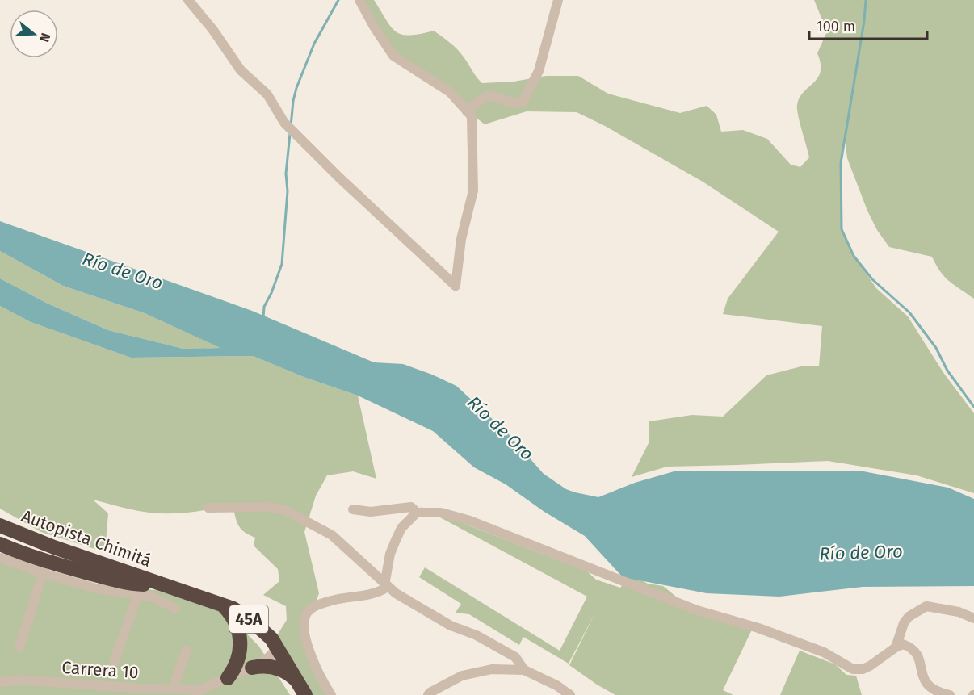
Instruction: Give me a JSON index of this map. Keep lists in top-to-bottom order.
{
  "streets": {
    "highway": ["Autopista Chimitá", "45A"],
    "street": ["Carrera 10"]
  },
  "water": ["Río de Oro"],
  "scale_bar": "100 m",
  "north": "right"
}
